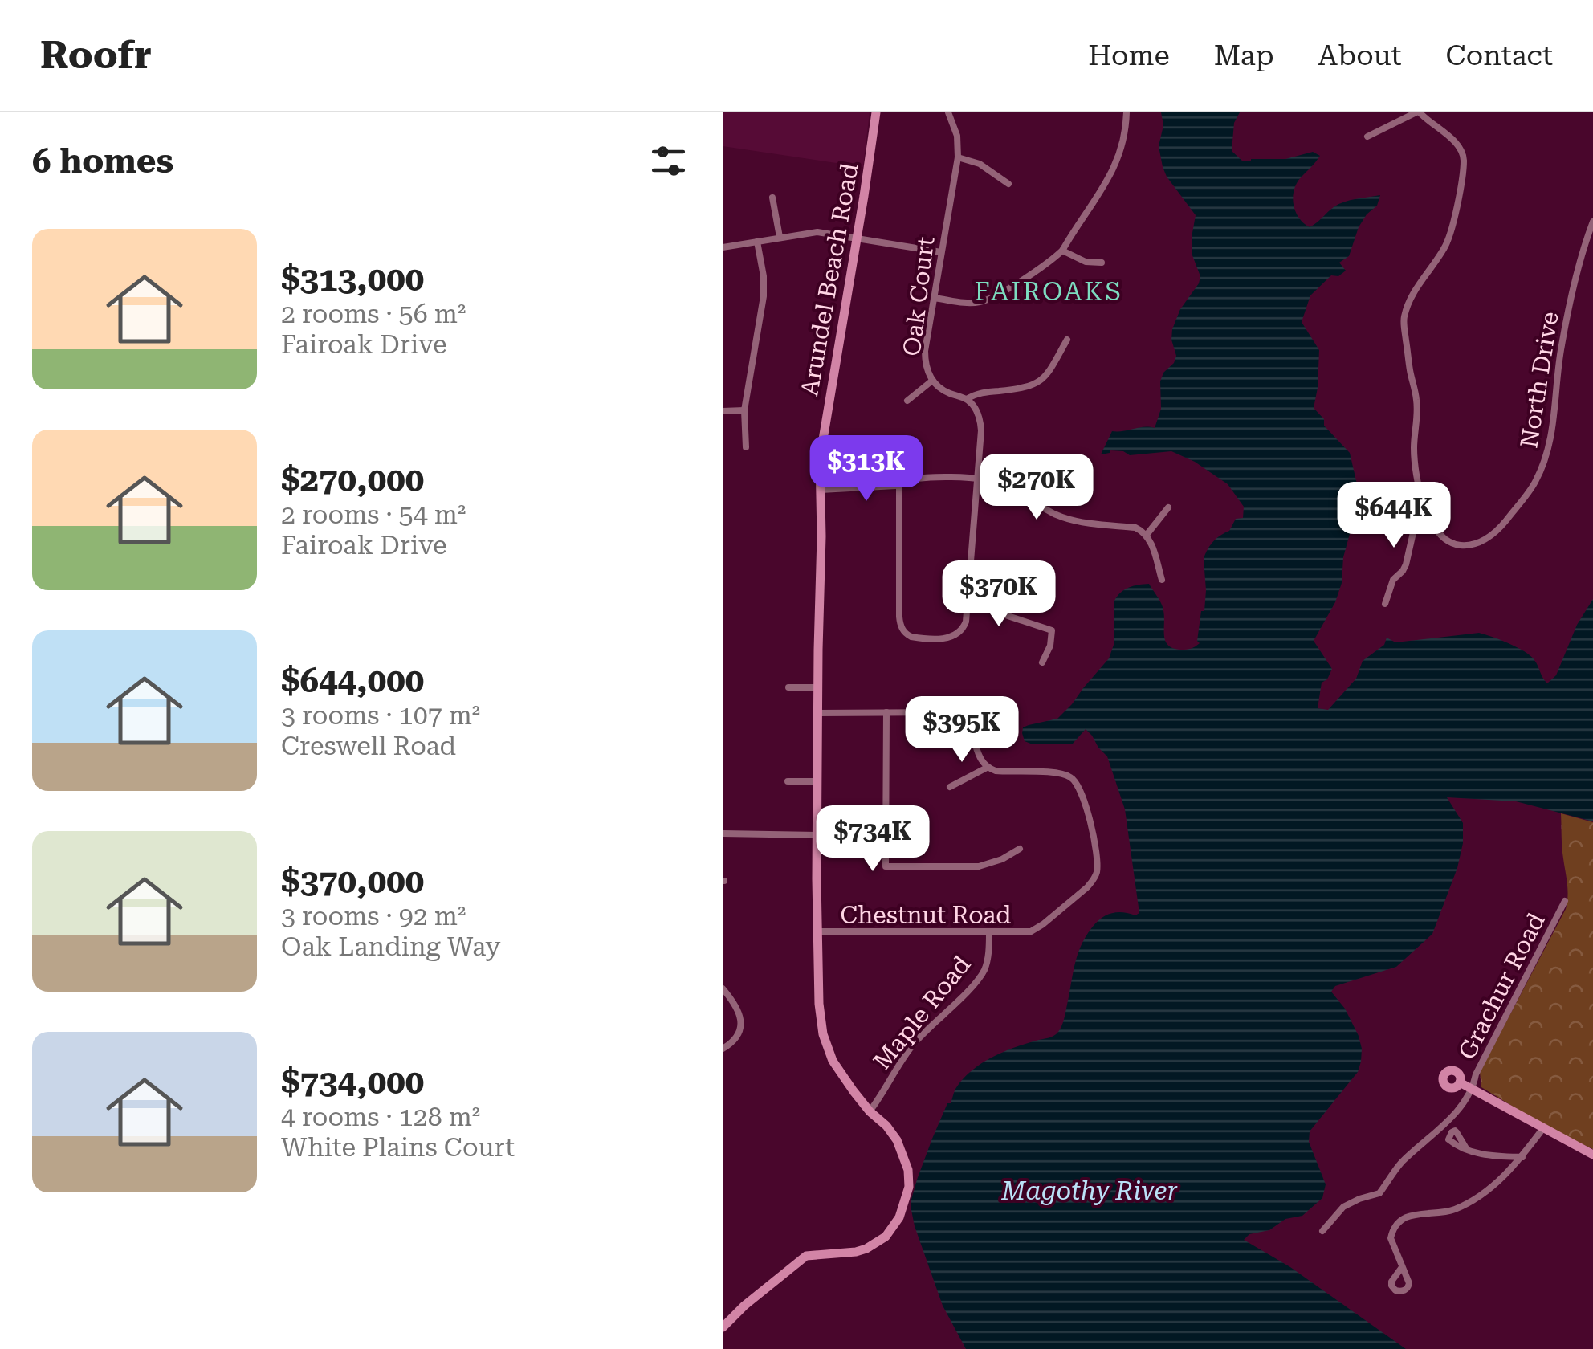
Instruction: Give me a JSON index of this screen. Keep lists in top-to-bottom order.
{
  "streets": {
    "street": [
      "Arundel Beach Road",
      "Oak Court",
      "North Drive",
      "Chestnut Road",
      "Grachur Road",
      "Maple Road"
    ]
  },
  "crossings": [
    ["Arundel Beach Road", "Chestnut Road"],
    ["Arundel Beach Road", "Maple Road"],
    ["Chestnut Road", "Maple Road"]
  ],
  "districts": ["FAIROAKS"],
  "water": ["Magothy River"],
  "page": {
    "header": "Roofr",
    "nav": [
      "Home",
      "Map",
      "About",
      "Contact"
    ],
    "heading": "6 homes",
    "list": [
      {
        "name": "$313,000",
        "note": "2 rooms · 56 m² · Fairoak Drive"
      },
      {
        "name": "$270,000",
        "note": "2 rooms · 54 m² · Fairoak Drive"
      },
      {
        "name": "$644,000",
        "note": "3 rooms · 107 m² · Creswell Road"
      },
      {
        "name": "$370,000",
        "note": "3 rooms · 92 m² · Oak Landing Way"
      },
      {
        "name": "$734,000",
        "note": "4 rooms · 128 m² · White Plains Court"
      }
    ],
    "price": [
      "$313K",
      "$270K",
      "$644K",
      "$370K",
      "$395K",
      "$734K"
    ]
  }
}
